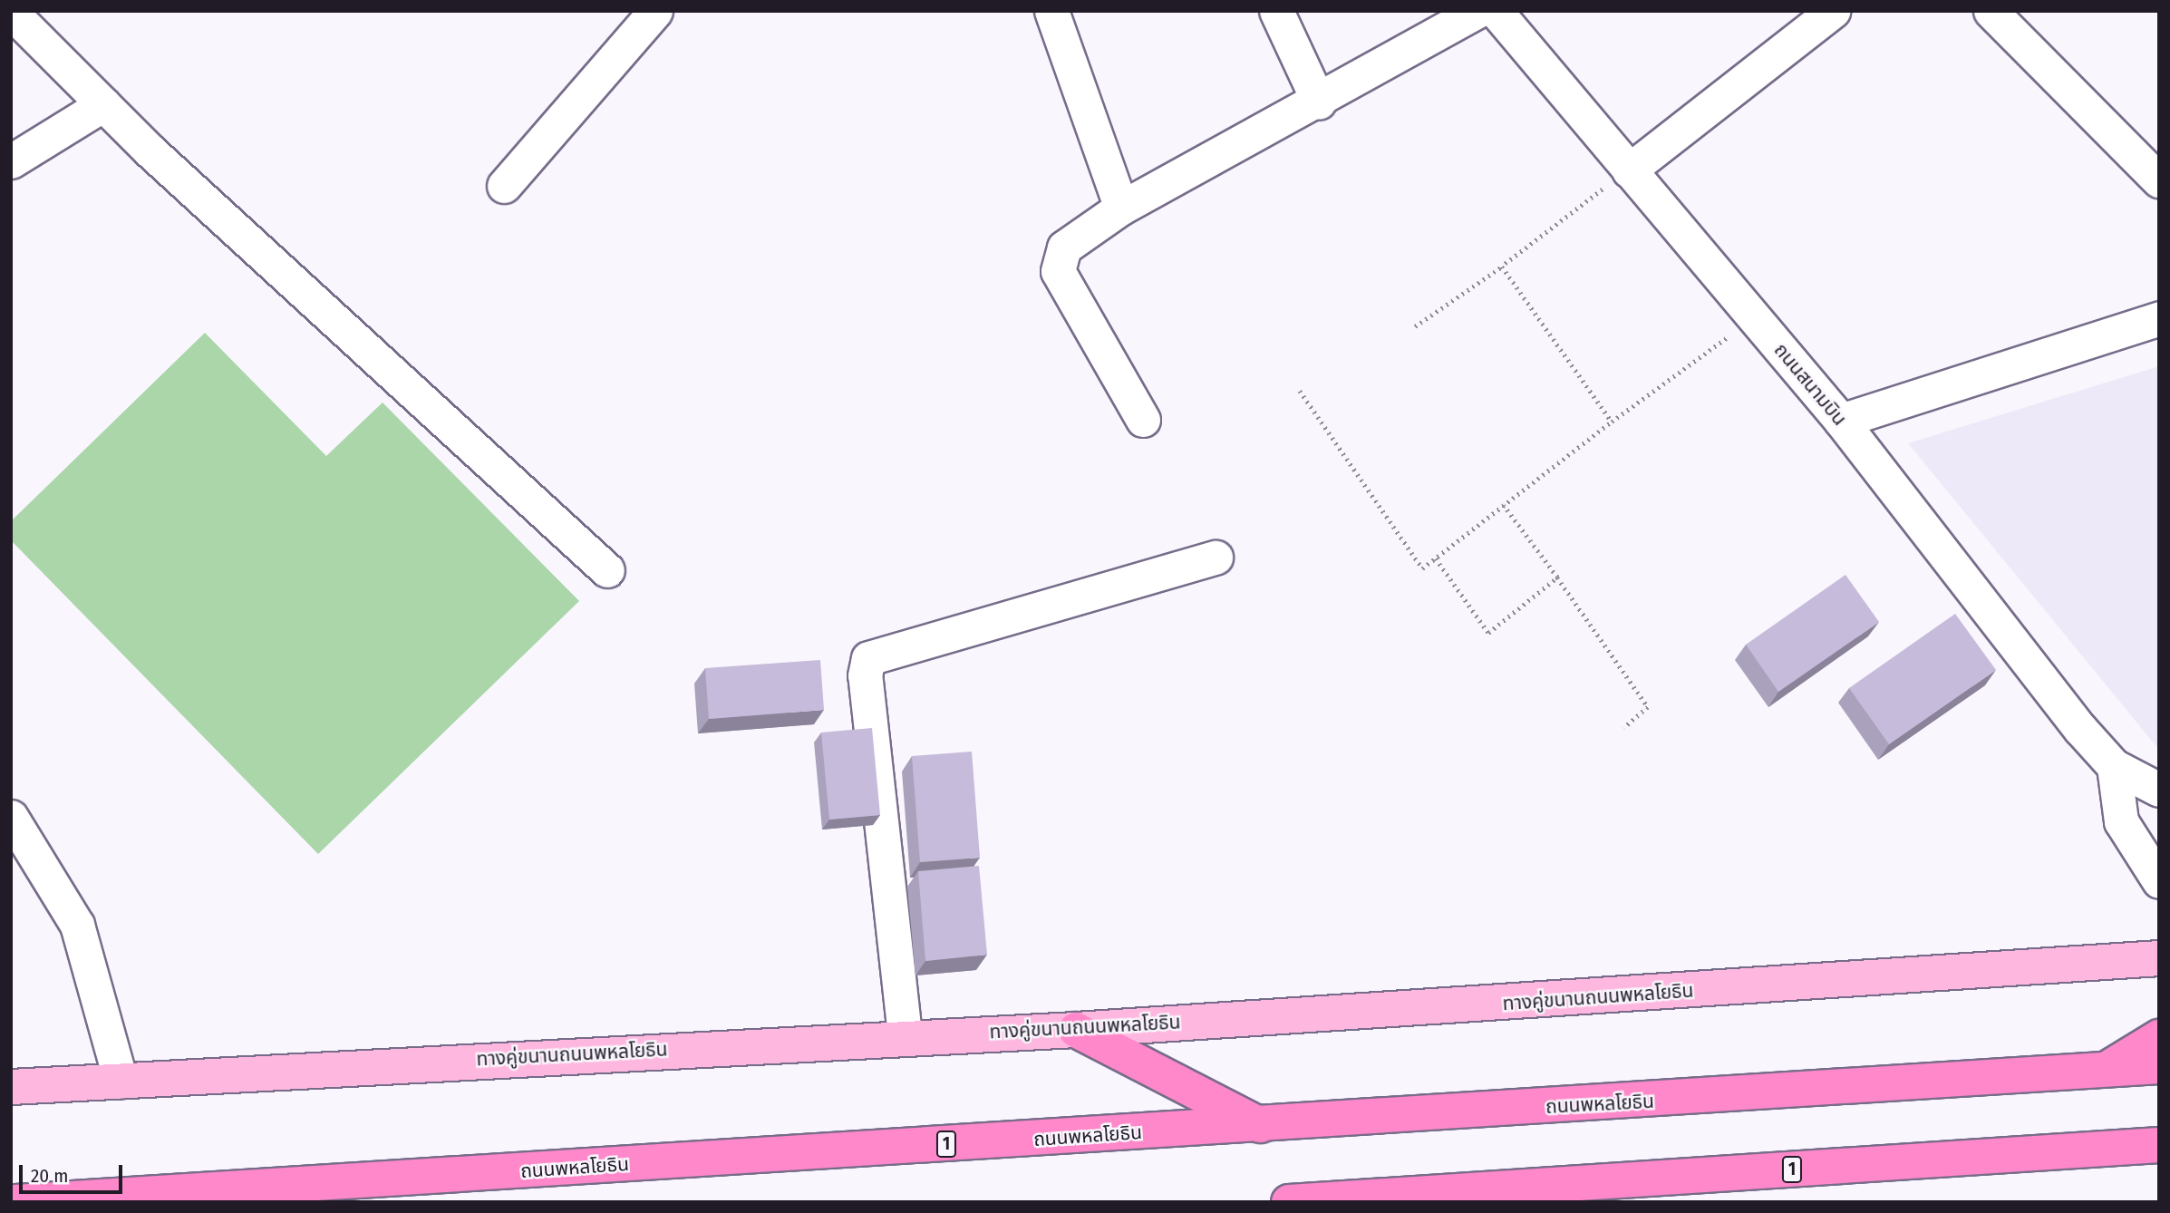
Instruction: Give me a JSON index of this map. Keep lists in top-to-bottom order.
{
  "streets": {
    "highway": ["ถนนพหลโยธิน", "1"],
    "main road": ["ทางคู่ขนานถนนพหลโยธิน"],
    "street": ["ถนนสนามบิน"]
  },
  "scale_bar": "20 m"
}
